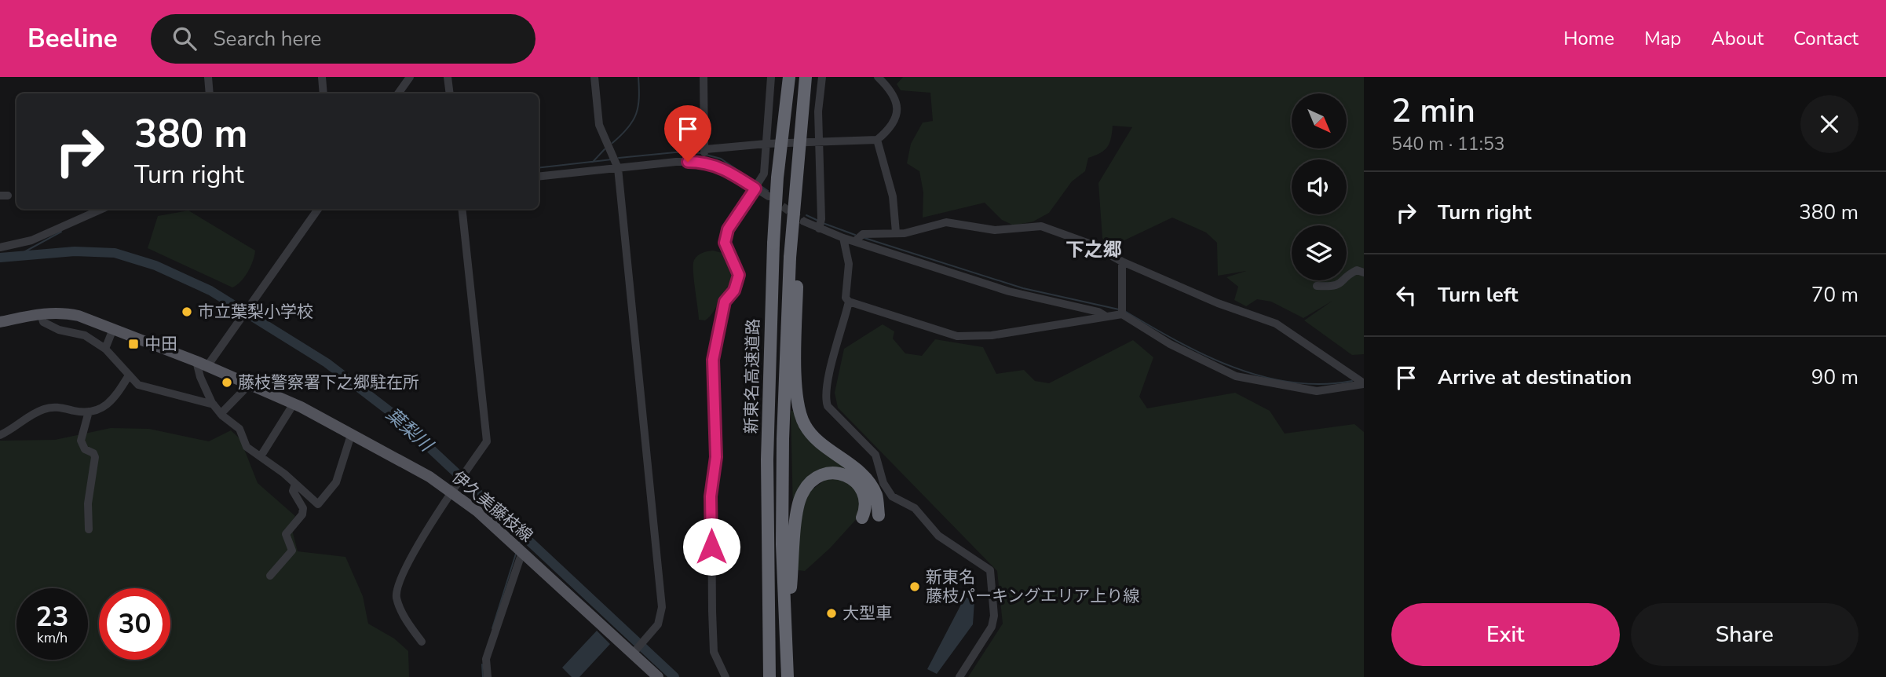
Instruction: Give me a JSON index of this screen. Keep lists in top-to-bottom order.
{
  "streets": {
    "highway": ["新東名高速道路"],
    "main road": ["伊久美藤枝線"]
  },
  "districts": ["下之郷"],
  "water": ["葉梨川"],
  "places": {
    "other": [
      "市立葉梨小学校",
      "藤枝警察署下之郷駐在所",
      "新東名 藤枝パーキングエリア上り線",
      "大型車"
    ],
    "transit": ["中田"]
  },
  "north": "bottom right",
  "page": {
    "header": "Beeline",
    "search": "Search here",
    "nav": [
      "Home",
      "Map",
      "About",
      "Contact"
    ],
    "heading": ["2 min", "540 m · 11:53"],
    "turn": ["380 m", "Turn right"],
    "list": [
      {
        "name": "Turn right",
        "value": "380 m"
      },
      {
        "name": "Turn left",
        "value": "70 m"
      },
      {
        "name": "Arrive at destination",
        "value": "90 m"
      }
    ],
    "speed": "23 km/h",
    "limit": "30",
    "buttons": ["Exit", "Share"]
  }
}
